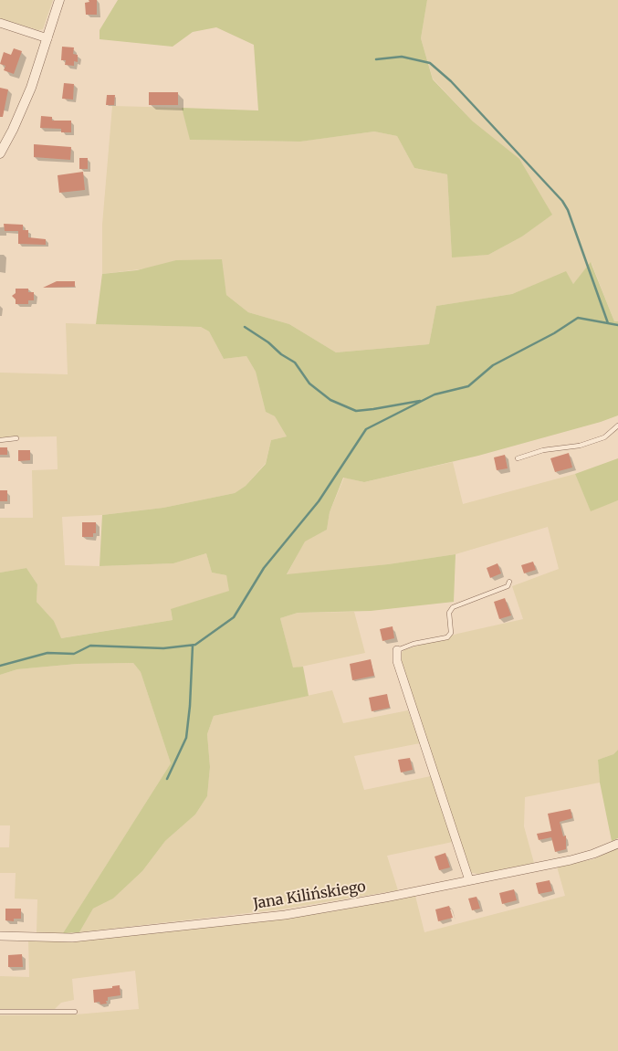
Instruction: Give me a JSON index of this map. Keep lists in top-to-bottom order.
{
  "streets": {
    "street": ["Jana Kilińskiego"]
  }
}
